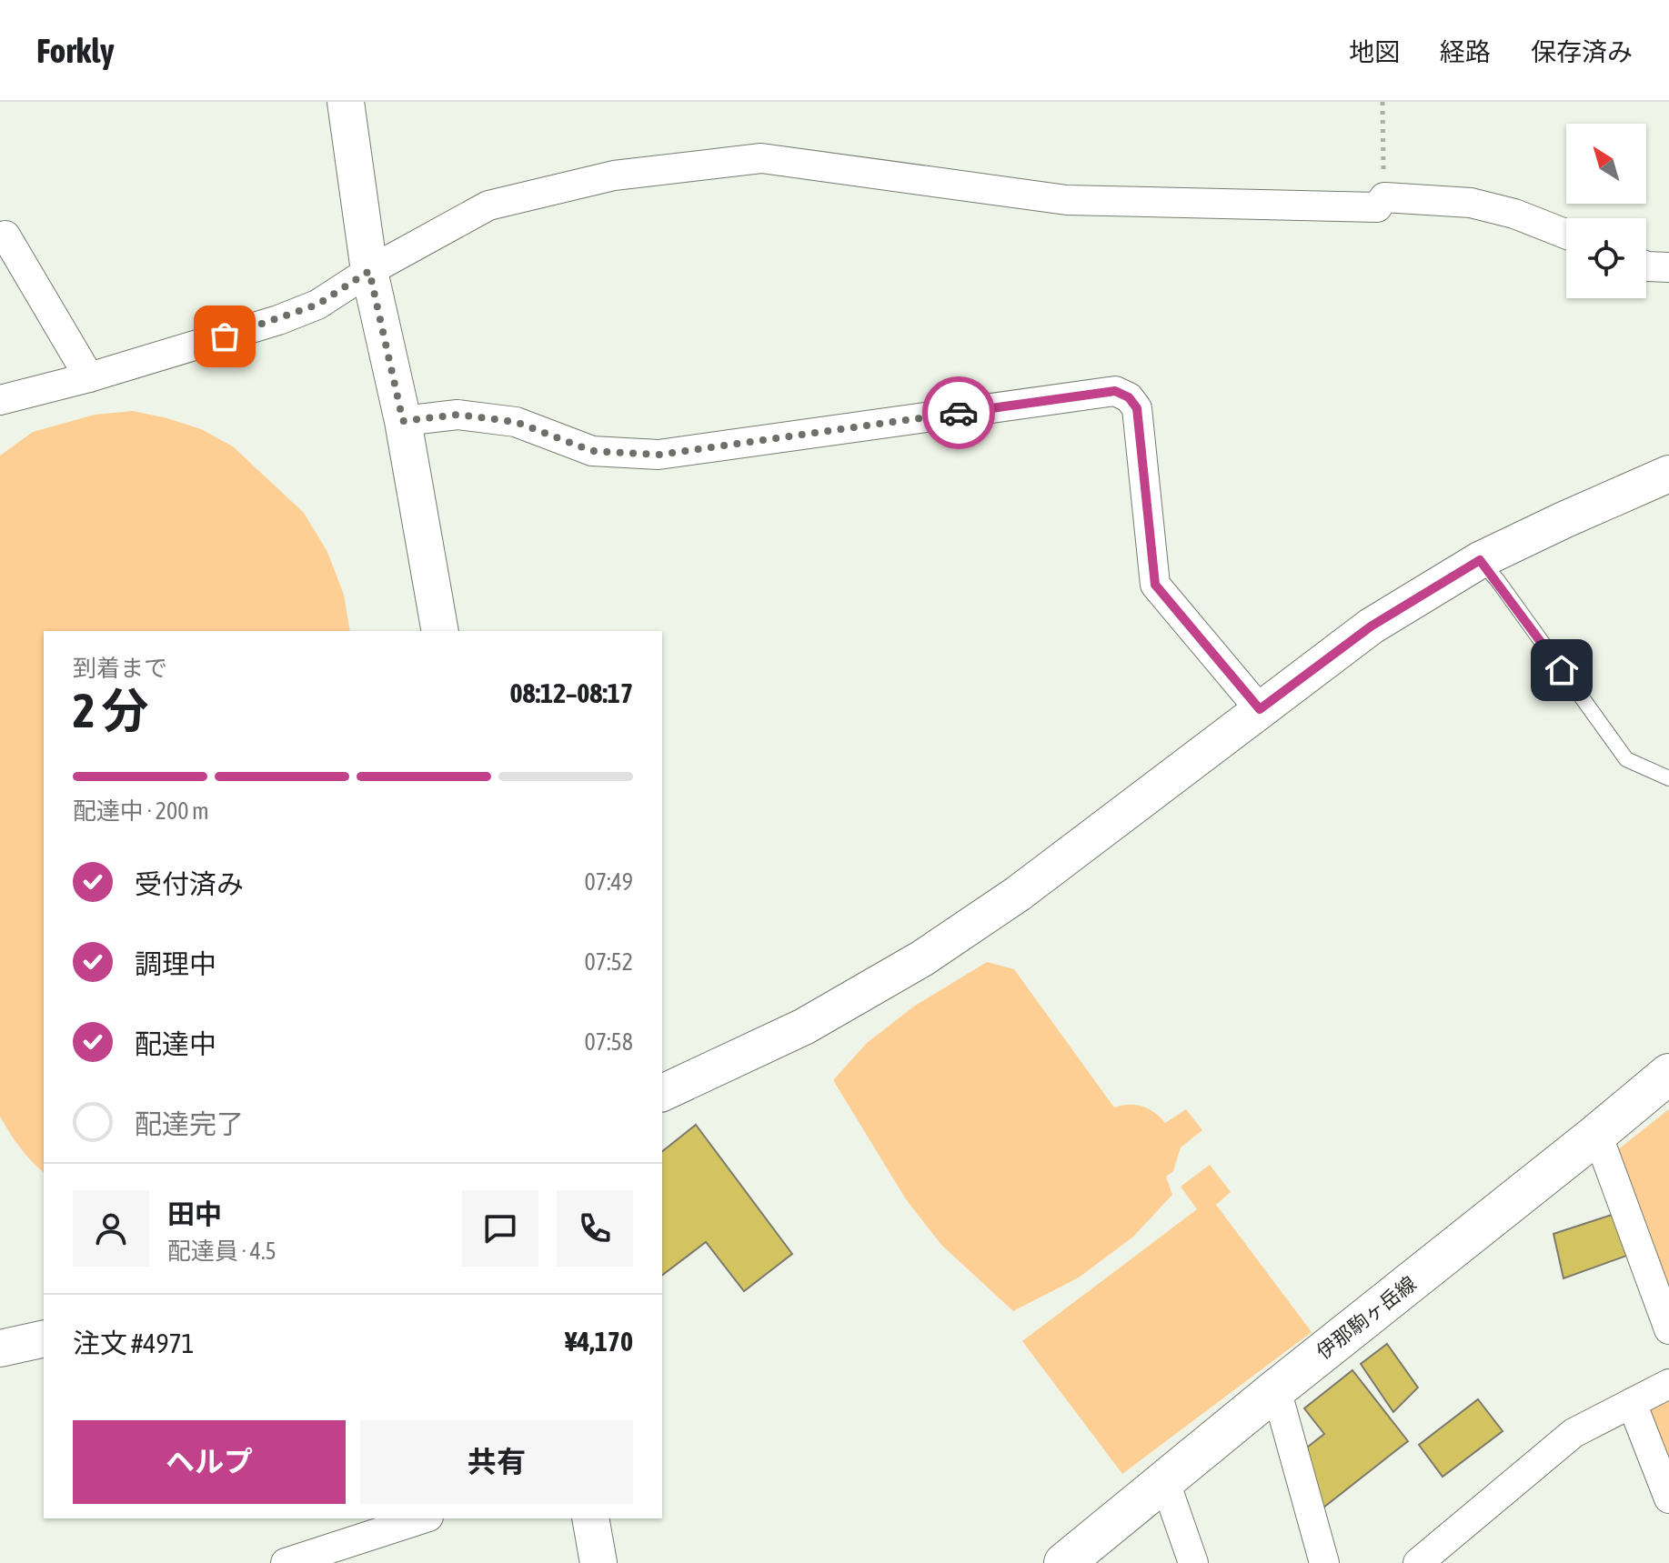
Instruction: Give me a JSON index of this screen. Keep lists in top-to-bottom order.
{
  "streets": {
    "main road": ["伊那駒ヶ岳線"]
  },
  "north": "top left",
  "page": {
    "header": "Forkly",
    "nav": ["地図", "経路", "保存済み"],
    "heading": ["2 分", "到着まで", "08:12–08:17"],
    "panel": [
      "田中",
      "配達員 · 4.5",
      "注文 #4971",
      "¥4,170"
    ],
    "bar": "配達中 · 200 m",
    "list": [
      ["受付済み", "07:49"],
      ["調理中", "07:52"],
      ["配達中", "07:58"],
      "配達完了"
    ],
    "buttons": ["ヘルプ", "共有"]
  }
}
